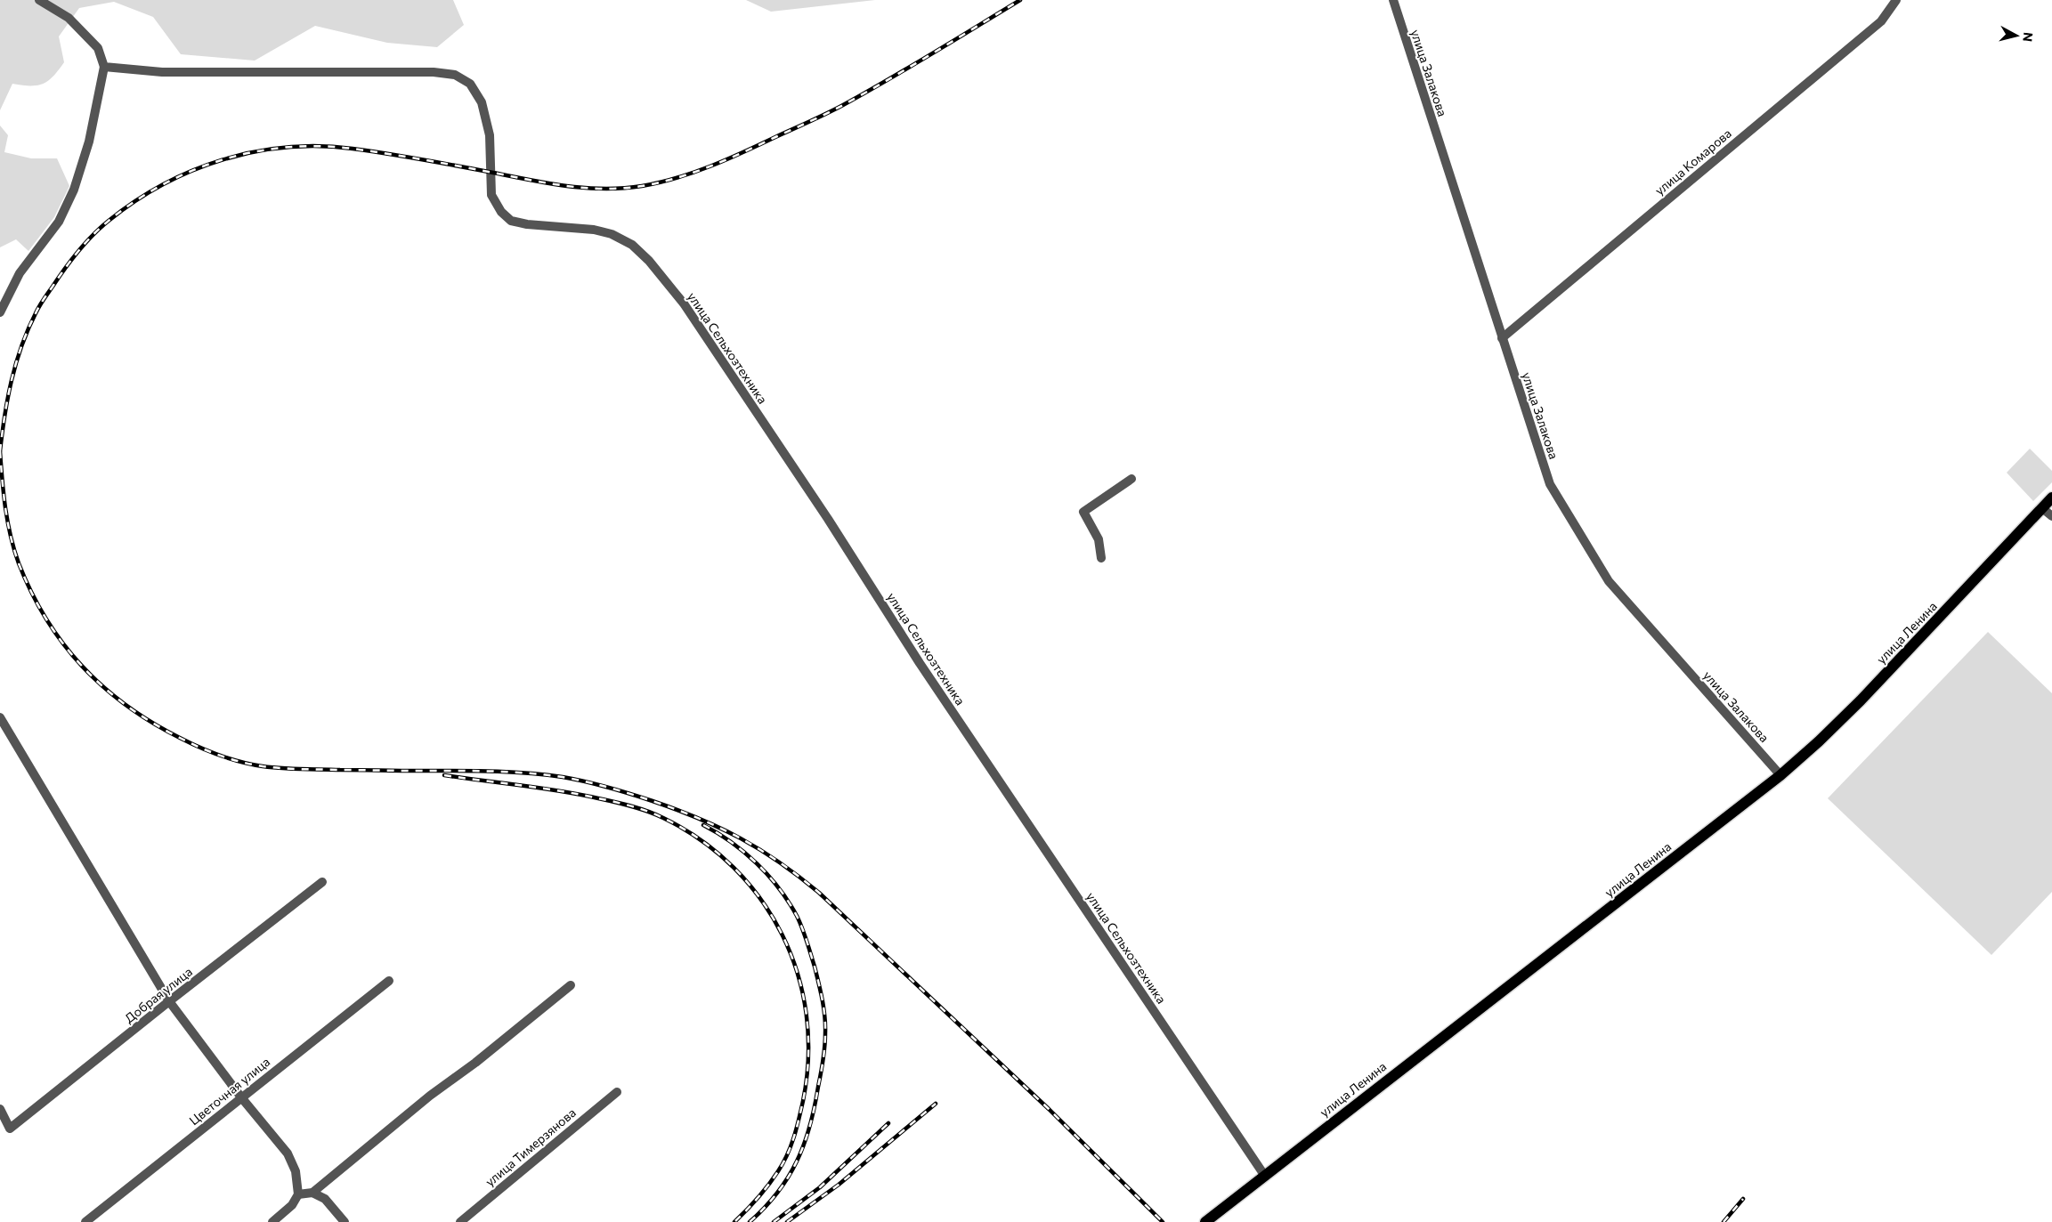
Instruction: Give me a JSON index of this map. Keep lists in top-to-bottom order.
{
  "streets": {
    "main road": ["улица Ленина"],
    "street": [
      "улица Залакова",
      "улица Комарова",
      "улица Сельхозтехника",
      "Добрая улица",
      "Цветочная улица",
      "улица Тимерзянова"
    ]
  },
  "crossings": [
    ["улица Залакова", "улица Комарова"],
    ["улица Залакова", "улица Ленина"],
    ["улица Сельхозтехника", "улица Ленина"]
  ],
  "north": "right"
}
